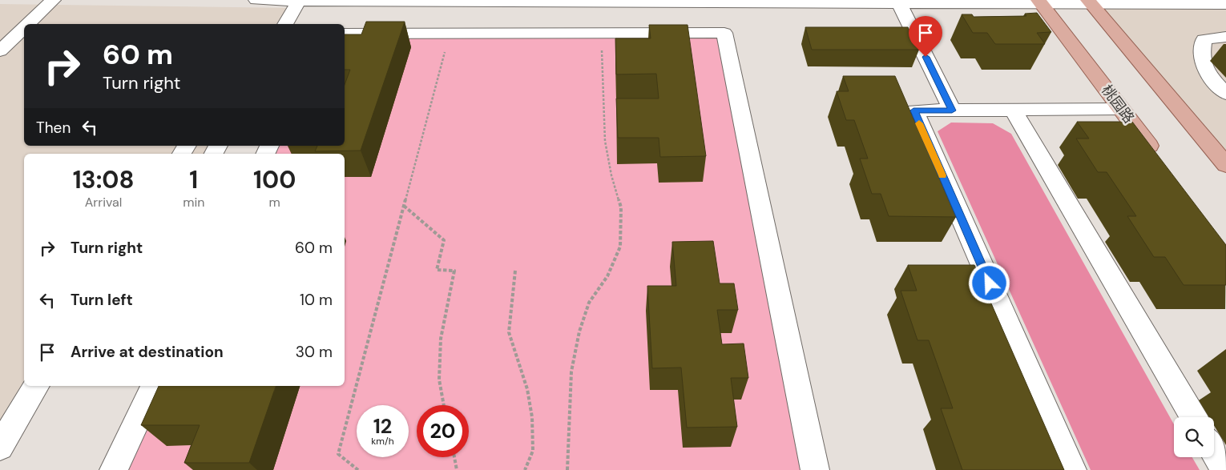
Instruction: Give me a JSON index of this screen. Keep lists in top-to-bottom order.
{
  "streets": {
    "main road": ["桃园路"]
  },
  "page": {
    "turn": ["60 m", "Turn right"],
    "then": "Then",
    "eta": [
      "13:08",
      "Arrival",
      "1",
      "min",
      "100",
      "m"
    ],
    "list": [
      {
        "name": "Turn right",
        "value": "60 m"
      },
      {
        "name": "Turn left",
        "value": "10 m"
      },
      {
        "name": "Arrive at destination",
        "value": "30 m"
      }
    ],
    "speed": "12 km/h",
    "limit": "20"
  }
}
